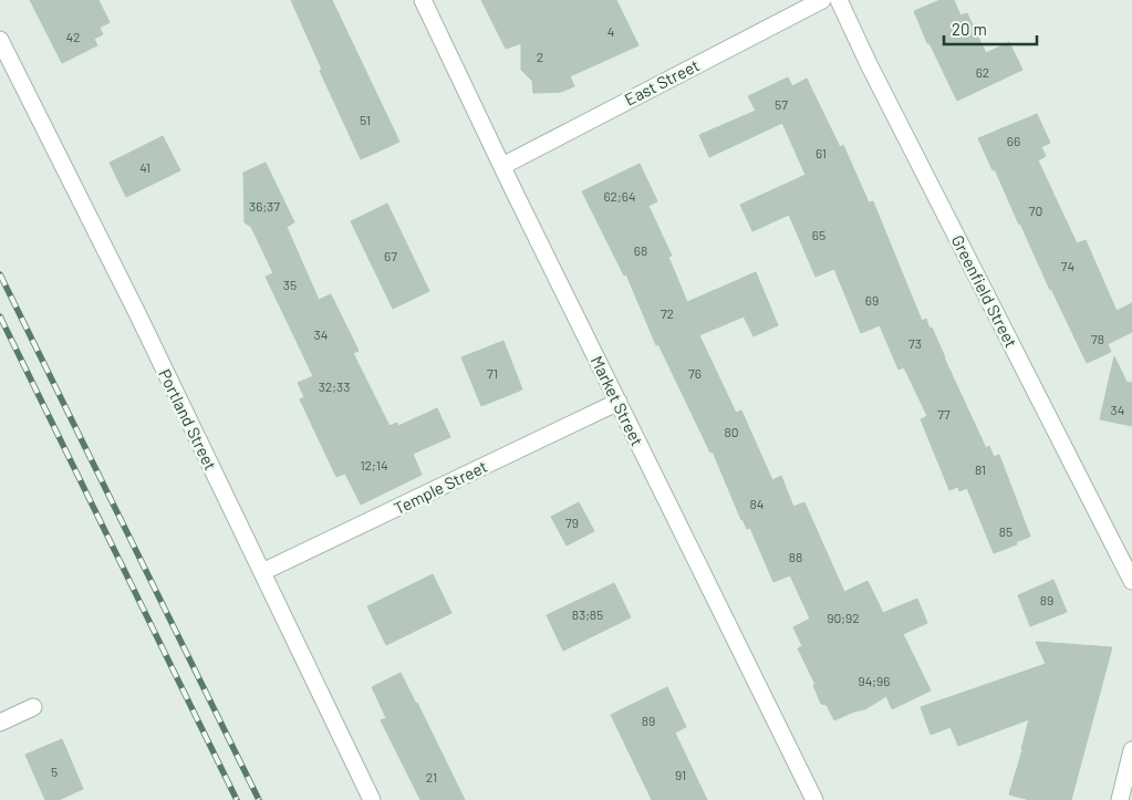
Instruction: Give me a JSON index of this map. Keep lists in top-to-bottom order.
{
  "streets": {
    "street": [
      "East Street",
      "Greenfield Street",
      "Market Street",
      "Portland Street",
      "Temple Street"
    ]
  },
  "crossings": [
    ["East Street", "Market Street"],
    ["Market Street", "Temple Street"],
    ["Portland Street", "Temple Street"]
  ],
  "house_numbers": [
    "4",
    "42",
    "2",
    "62",
    "57",
    "51",
    "66",
    "61",
    "41",
    "62;64",
    "36;37",
    "70",
    "65",
    "68",
    "67",
    "74",
    "35",
    "69",
    "72",
    "34",
    "78",
    "73",
    "71",
    "76",
    "32;33",
    "34",
    "77",
    "80",
    "12;14",
    "81",
    "84",
    "79",
    "85",
    "88",
    "89",
    "83;85",
    "90;92",
    "94;96",
    "89",
    "5",
    "91",
    "21"
  ],
  "scale_bar": "20 m"
}
